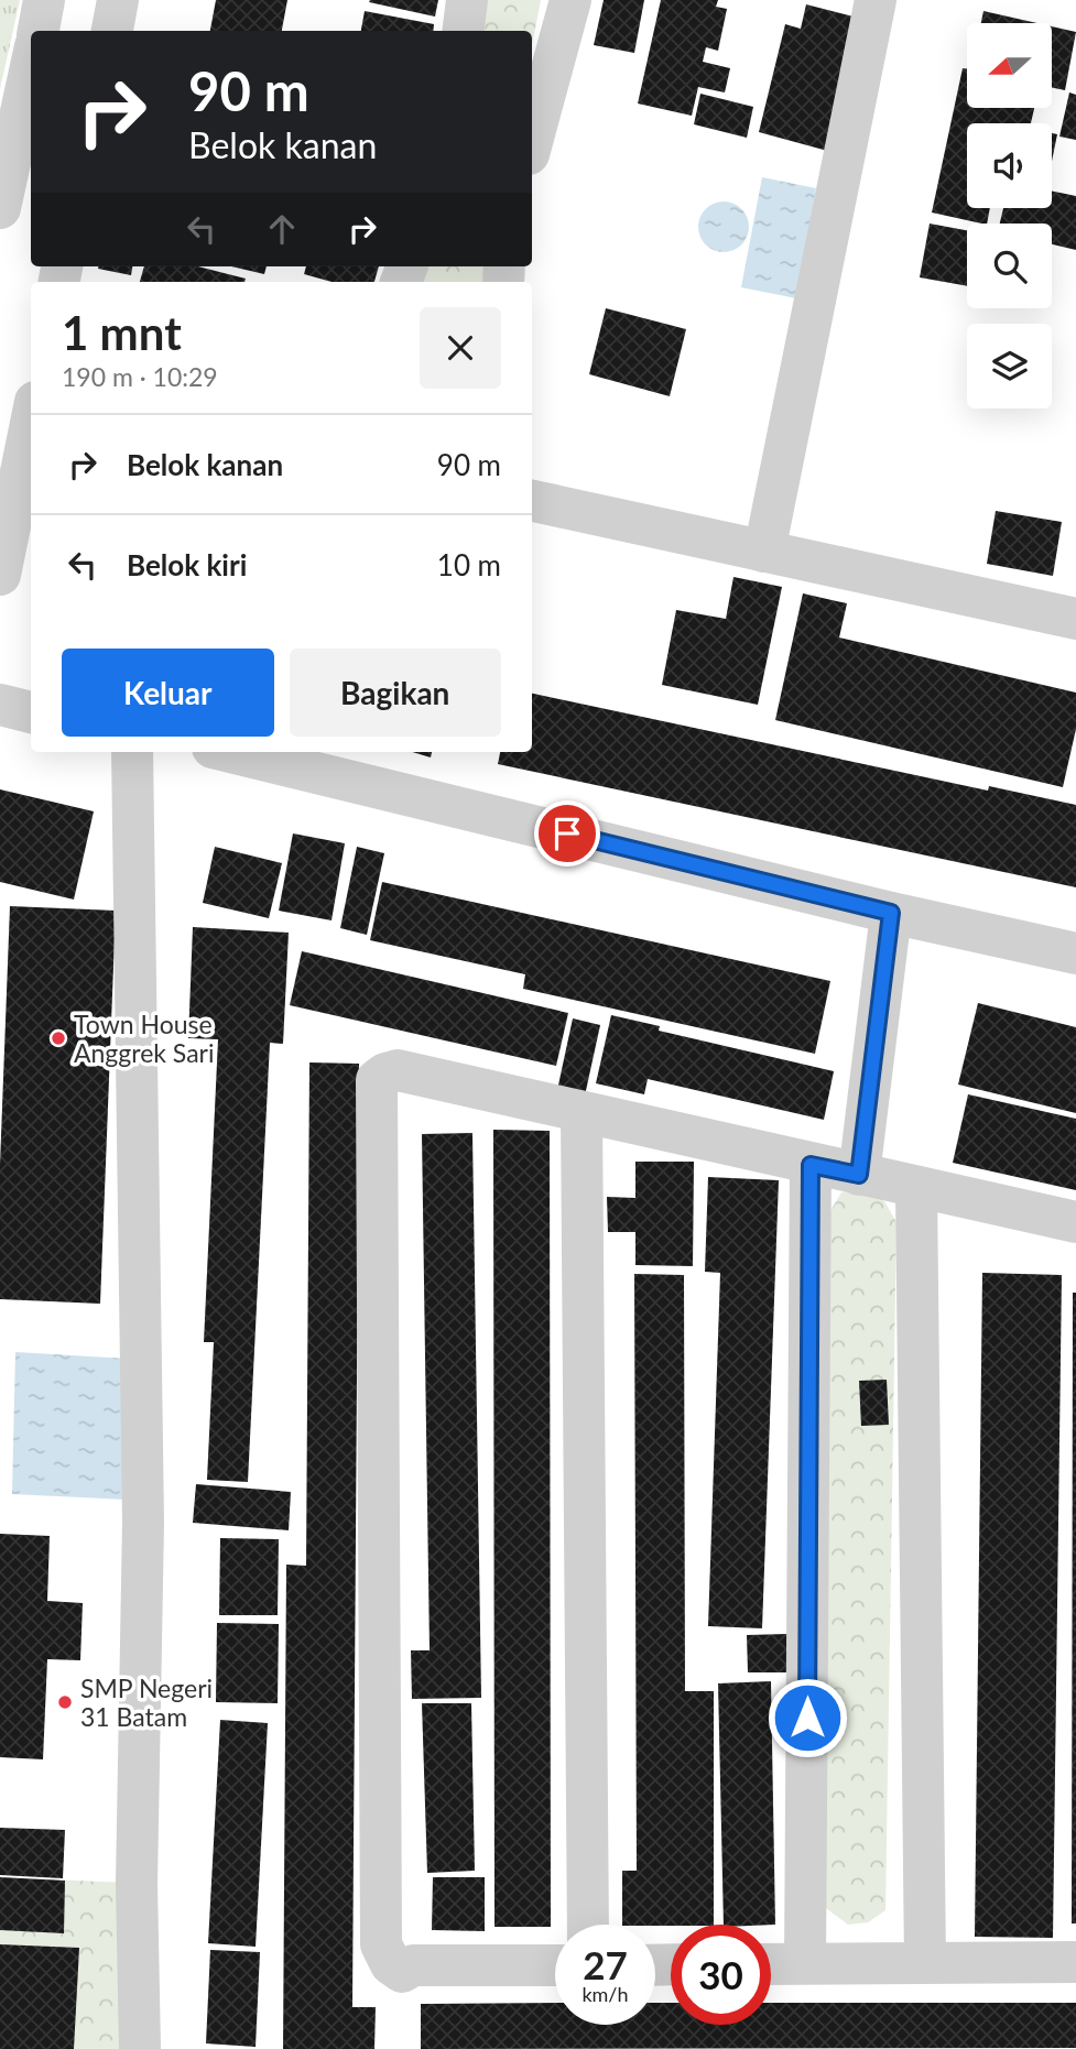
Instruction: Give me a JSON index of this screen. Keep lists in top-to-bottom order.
{
  "places": ["Town House Anggrek Sari", "SMP Negeri 31 Batam"],
  "north": "left",
  "page": {
    "turn": ["90 m", "Belok kanan"],
    "heading": ["1 mnt", "190 m · 10:29"],
    "list": [
      {
        "name": "Belok kanan",
        "value": "90 m"
      },
      {
        "name": "Belok kiri",
        "value": "10 m"
      }
    ],
    "buttons": ["Keluar", "Bagikan"],
    "speed": "27 km/h",
    "limit": "30"
  }
}
